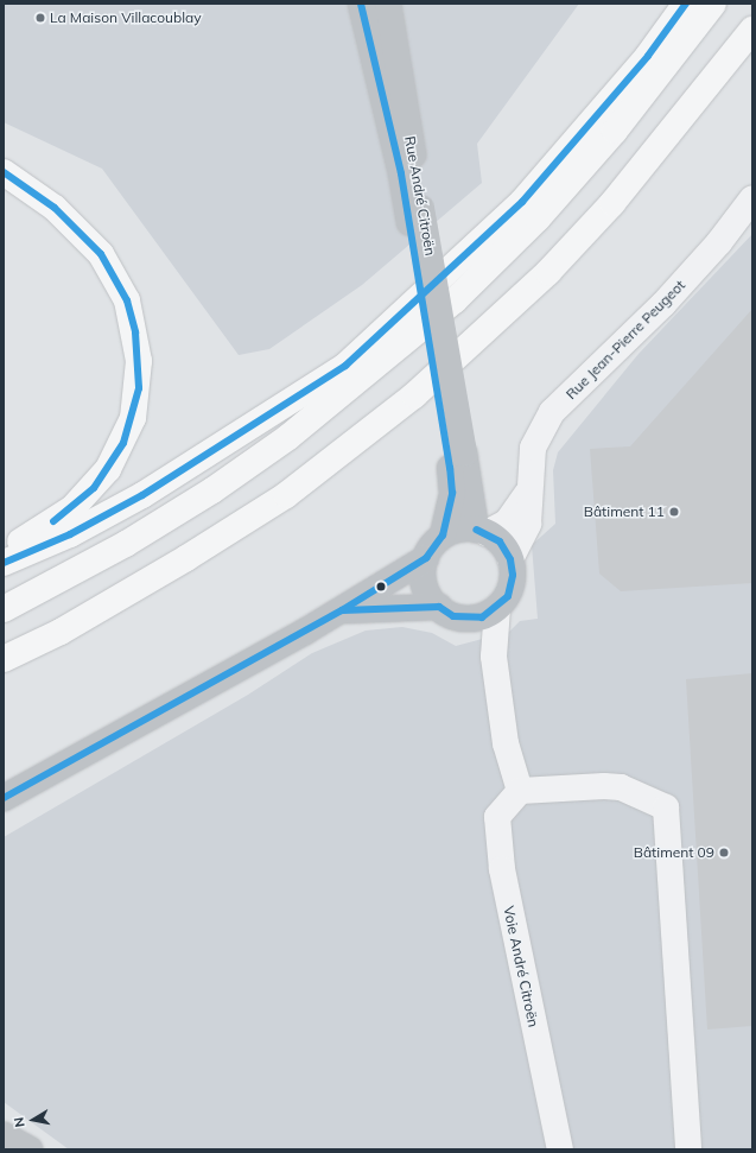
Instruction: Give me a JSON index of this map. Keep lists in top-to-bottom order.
{
  "streets": {
    "street": ["Rue André Citroën", "Rue Jean-Pierre Peugeot", "Voie André Citroën"]
  },
  "crossings": [
    ["Rue André Citroën", "Rue Jean-Pierre Peugeot"]
  ],
  "places": ["La Maison Villacoublay", "Bâtiment 11", "Bâtiment 09"],
  "north": "left"
}
